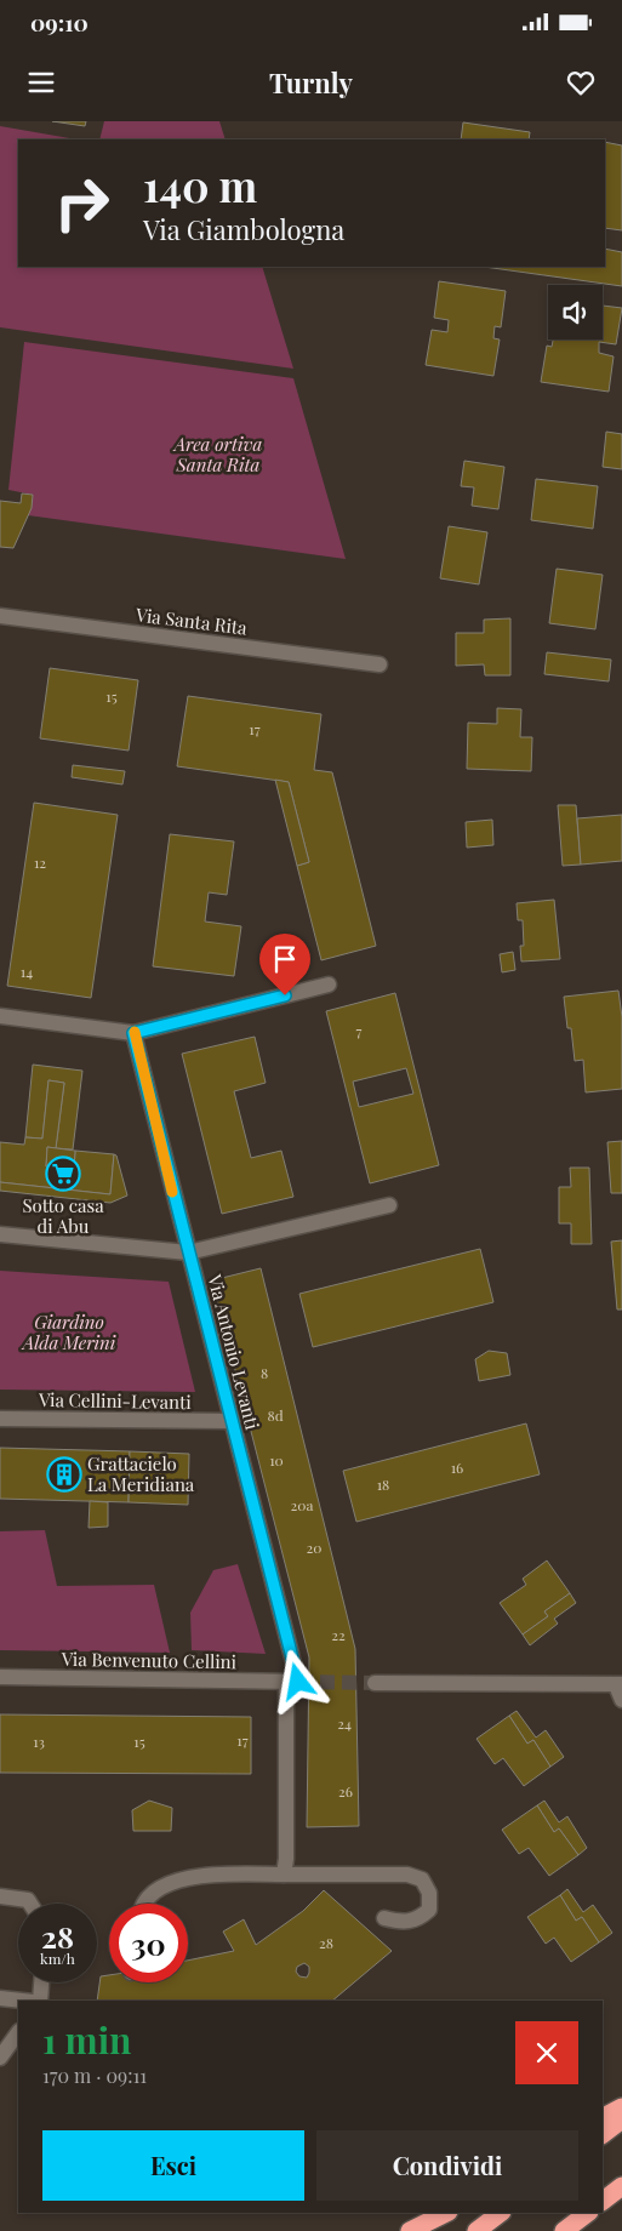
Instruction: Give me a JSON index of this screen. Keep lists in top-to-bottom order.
{
  "streets": {
    "street": [
      "Via Santa Rita",
      "Via Antonio Levanti",
      "Via Cellini-Levanti",
      "Via Benvenuto Cellini"
    ]
  },
  "crossings": [
    ["Via Antonio Levanti", "Via Cellini-Levanti"],
    ["Via Antonio Levanti", "Via Benvenuto Cellini"]
  ],
  "parks": ["Area ortiva Santa Rita", "Giardino Alda Merini"],
  "places": {
    "supermarket": ["Sotto casa di Abu"],
    "building": ["Grattacielo La Meridiana"]
  },
  "house_numbers": [
    "15",
    "17",
    "12",
    "14",
    "7",
    "8",
    "8d",
    "10",
    "16",
    "18",
    "20a",
    "20",
    "22",
    "24",
    "17",
    "13",
    "15",
    "26",
    "28"
  ],
  "page": {
    "status": "09:10",
    "header": "Turnly",
    "turn": ["140 m", "Via Giambologna"],
    "speed": "28 km/h",
    "limit": "30",
    "heading": ["1 min", "170 m · 09:11"],
    "buttons": ["Esci", "Condividi"]
  }
}
